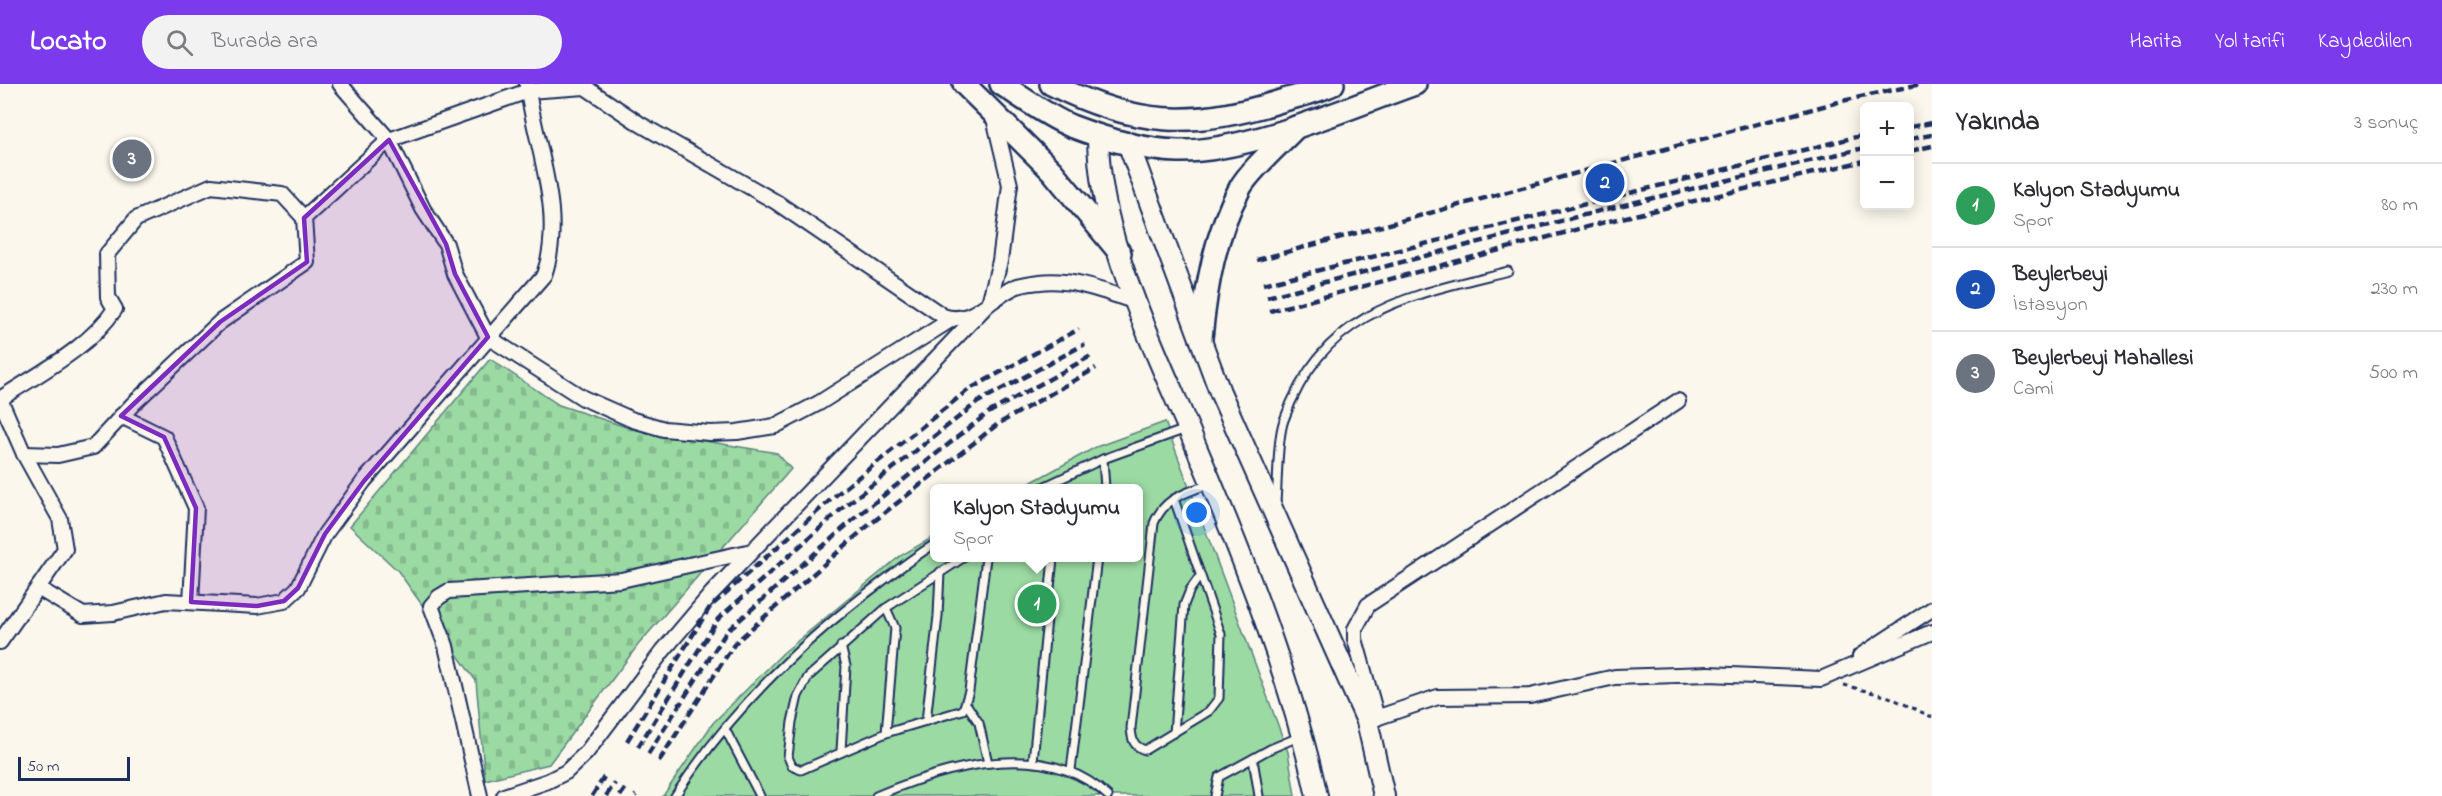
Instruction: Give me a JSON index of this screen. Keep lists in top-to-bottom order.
{
  "scale_bar": "50 m",
  "page": {
    "header": "Locato",
    "search": "Burada ara",
    "nav": ["Harita", "Yol tarifi", "Kaydedilen"],
    "heading": ["Yakında", "3 sonuç"],
    "map_buttons": ["+", "−"],
    "pins": ["3", "2", "1"],
    "list": [
      {
        "mark": "1",
        "name": "Kalyon Stadyumu",
        "note": "Spor",
        "value": "80 m"
      },
      {
        "mark": "2",
        "name": "Beylerbeyi",
        "note": "İstasyon",
        "value": "230 m"
      },
      {
        "mark": "3",
        "name": "Beylerbeyi Mahallesi",
        "note": "Cami",
        "value": "500 m"
      }
    ],
    "popup": ["Kalyon Stadyumu", "Spor"],
    "scale": "50 m"
  }
}
